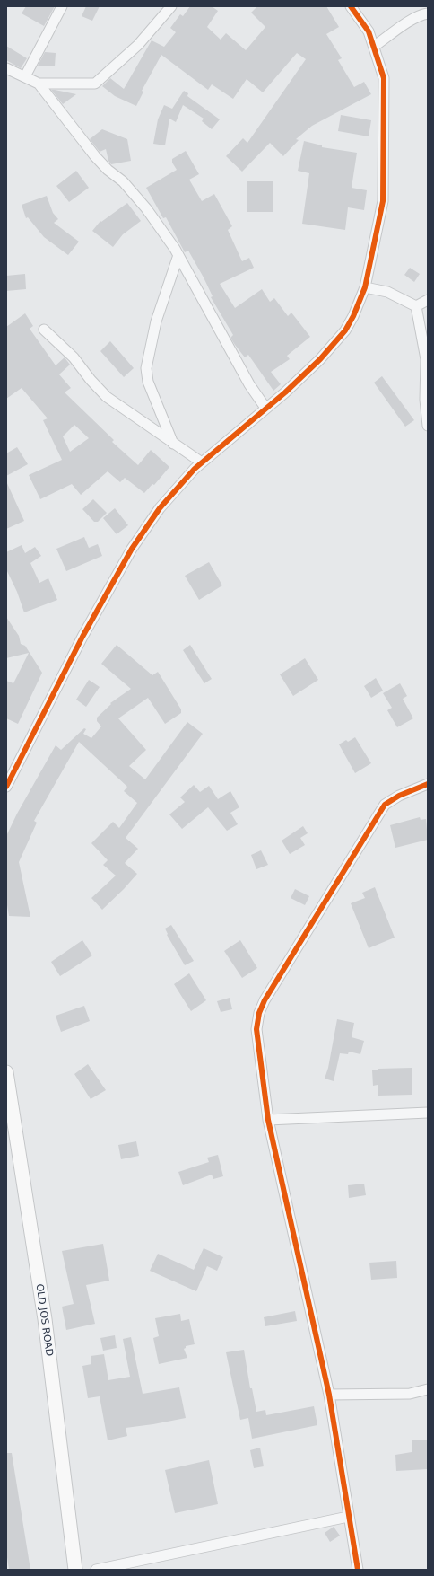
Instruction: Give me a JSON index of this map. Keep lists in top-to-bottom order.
{
  "streets": {
    "main road": ["OLD JOS ROAD"]
  }
}
